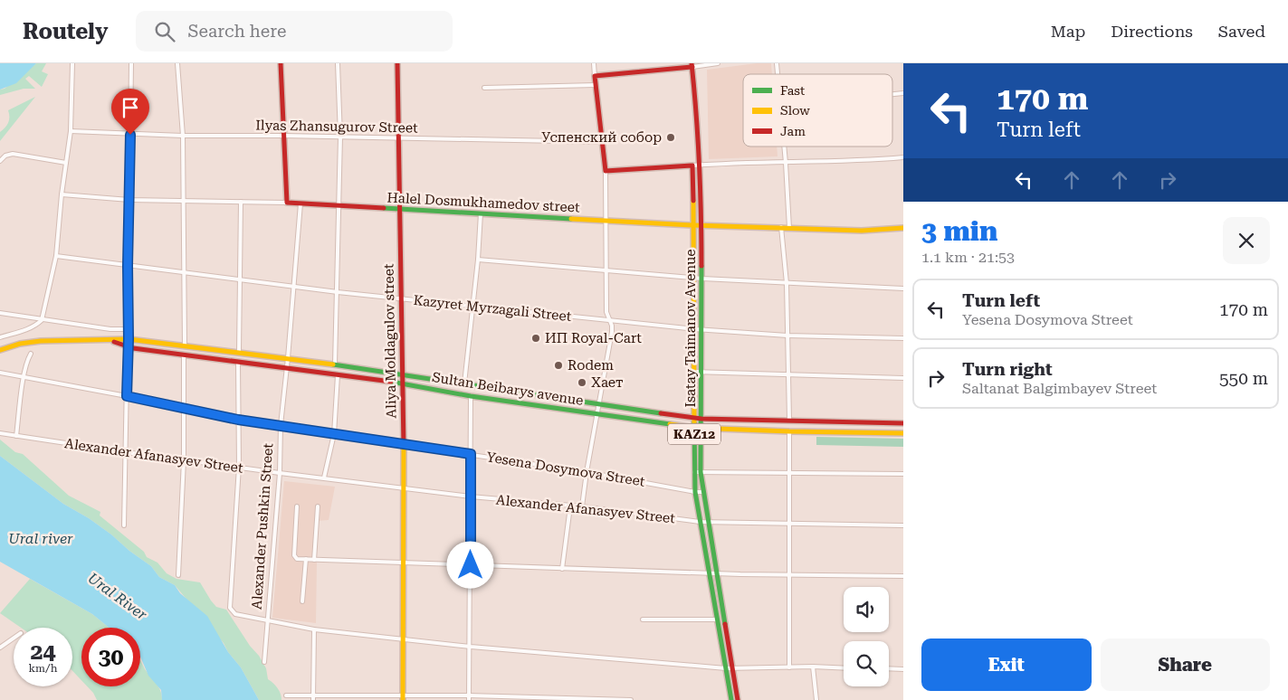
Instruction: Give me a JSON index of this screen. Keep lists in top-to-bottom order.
{
  "streets": {
    "main road": [
      "Halel Dosmukhamedov street",
      "Isatay Taimanov Avenue",
      "Aliya Moldagulov street",
      "Sultan Beibarys avenue",
      "KAZ12"
    ],
    "street": [
      "Ilyas Zhansugurov Street",
      "Kazyret Myrzagali Street",
      "Alexander Afanasyev Street",
      "Yesena Dosymova Street",
      "Alexander Pushkin Street"
    ]
  },
  "crossings": [
    ["Ilyas Zhansugurov Street", "Aliya Moldagulov street"],
    ["Halel Dosmukhamedov street", "Isatay Taimanov Avenue"],
    ["Halel Dosmukhamedov street", "Aliya Moldagulov street"],
    ["Halel Dosmukhamedov street", "Alexander Pushkin Street"],
    ["Kazyret Myrzagali Street", "Isatay Taimanov Avenue"],
    ["Kazyret Myrzagali Street", "Aliya Moldagulov street"],
    ["Kazyret Myrzagali Street", "Alexander Pushkin Street"],
    ["Isatay Taimanov Avenue", "Sultan Beibarys avenue"],
    ["Isatay Taimanov Avenue", "Alexander Afanasyev Street"],
    ["Isatay Taimanov Avenue", "Yesena Dosymova Street"],
    ["Aliya Moldagulov street", "Sultan Beibarys avenue"],
    ["Aliya Moldagulov street", "Alexander Afanasyev Street"],
    ["Aliya Moldagulov street", "Yesena Dosymova Street"],
    ["Sultan Beibarys avenue", "Alexander Pushkin Street"],
    ["Alexander Afanasyev Street", "Alexander Pushkin Street"],
    ["Yesena Dosymova Street", "Alexander Pushkin Street"]
  ],
  "water": ["Ural river", "Ural River"],
  "places": [
    "Успенский собор",
    "ИП Royal-Cart",
    "Rodem",
    "Хает"
  ],
  "legend": ["Fast", "Slow", "Jam"],
  "page": {
    "header": "Routely",
    "search": "Search here",
    "nav": ["Map", "Directions", "Saved"],
    "turn": ["170 m", "Turn left"],
    "heading": ["3 min", "1.1 km · 21:53"],
    "list": [
      {
        "name": "Turn left",
        "note": "Yesena Dosymova Street",
        "value": "170 m"
      },
      {
        "name": "Turn right",
        "note": "Saltanat Balgimbayev Street",
        "value": "550 m"
      }
    ],
    "speed": "24 km/h",
    "limit": "30",
    "buttons": ["Exit", "Share"]
  }
}
